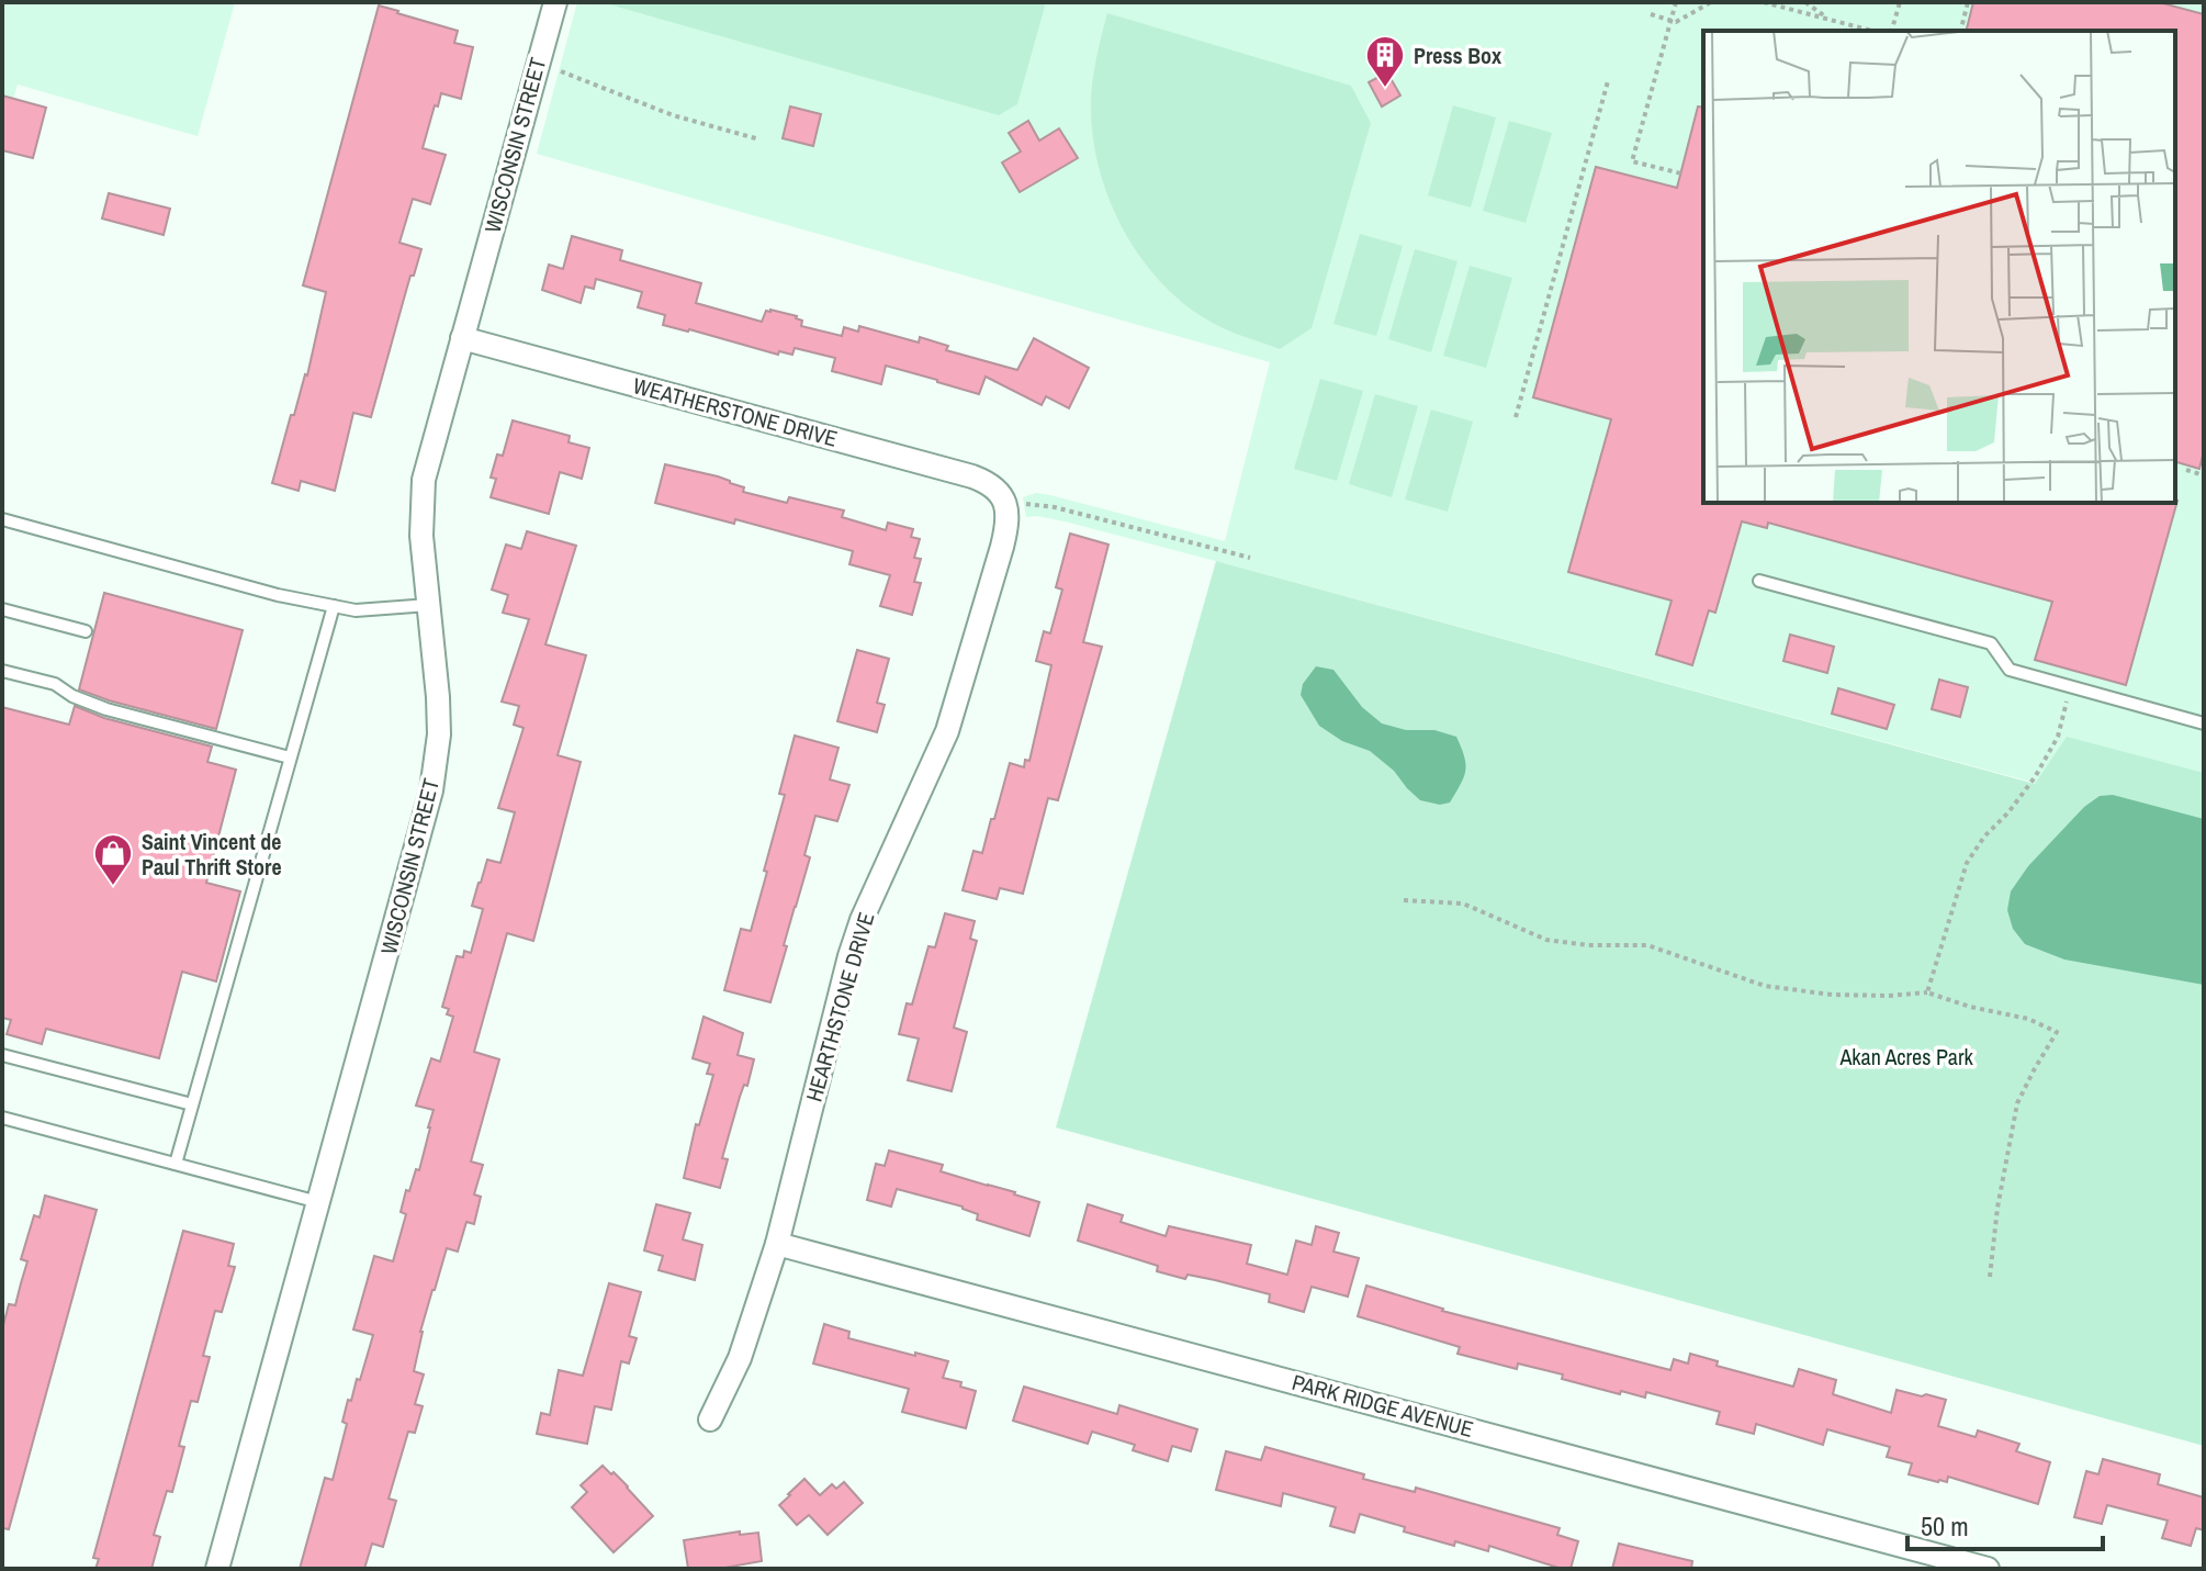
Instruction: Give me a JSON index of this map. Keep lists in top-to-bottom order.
{
  "streets": {
    "street": [
      "WISCONSIN STREET",
      "WEATHERSTONE DRIVE",
      "HEARTHSTONE DRIVE",
      "PARK RIDGE AVENUE"
    ]
  },
  "crossings": [
    ["WISCONSIN STREET", "WEATHERSTONE DRIVE"],
    ["WEATHERSTONE DRIVE", "HEARTHSTONE DRIVE"],
    ["HEARTHSTONE DRIVE", "PARK RIDGE AVENUE"]
  ],
  "parks": ["Akan Acres Park"],
  "places": {
    "building": ["Press Box"],
    "shop": ["Saint Vincent de Paul Thrift Store"]
  },
  "scale_bar": "50 m"
}
